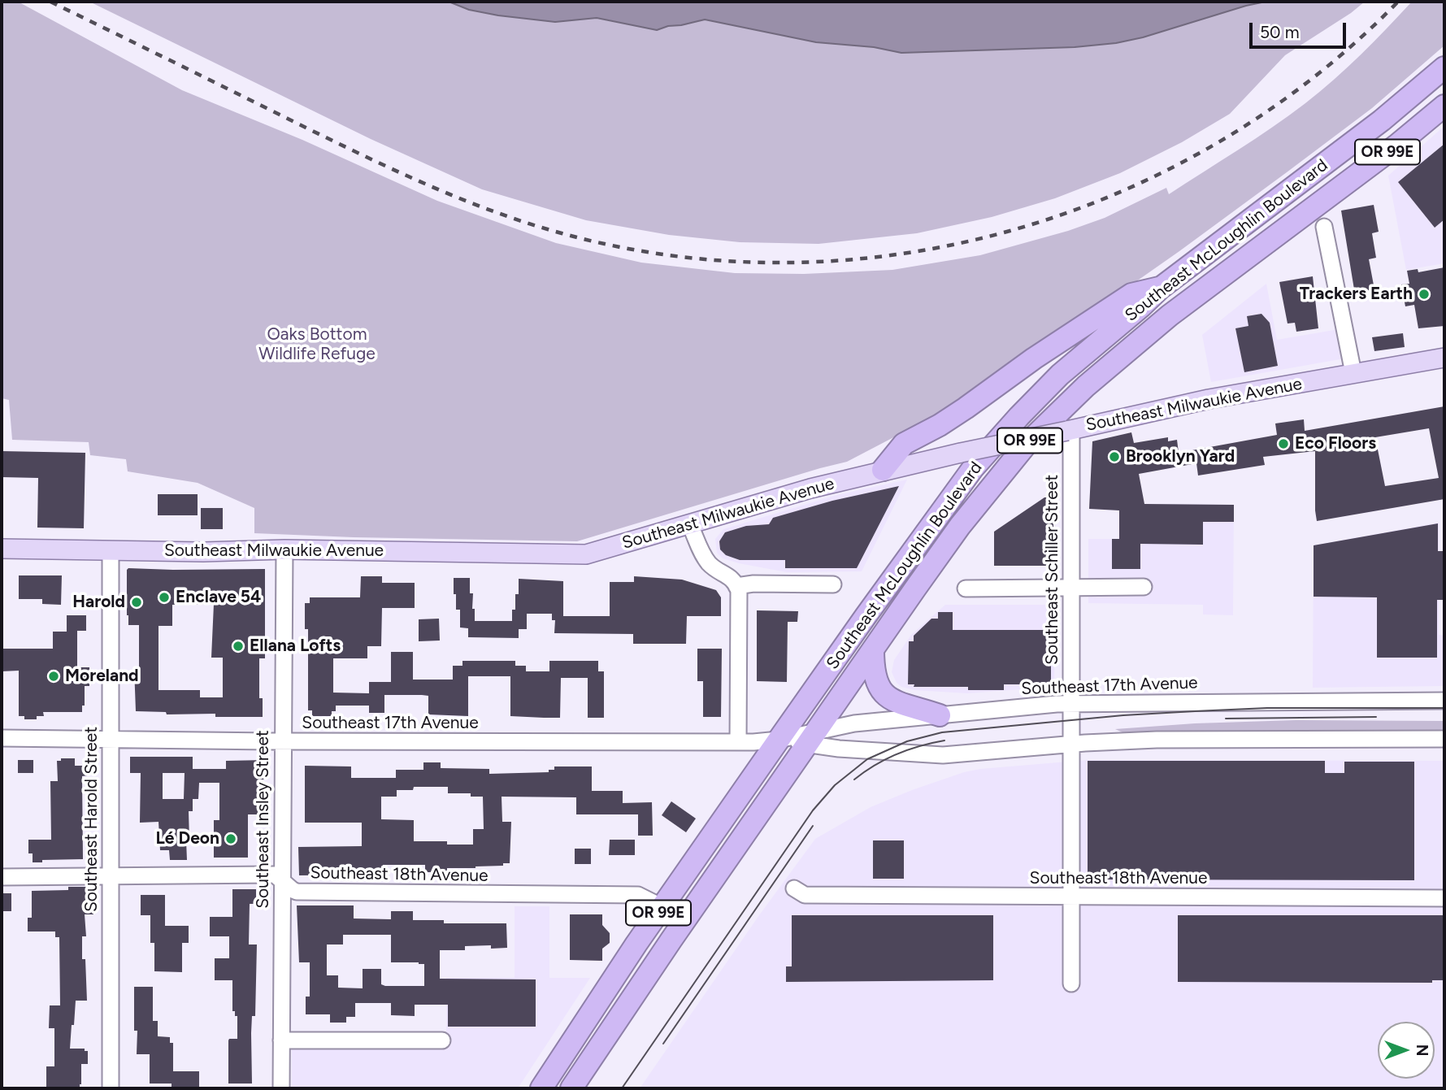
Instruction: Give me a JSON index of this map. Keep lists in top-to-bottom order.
{
  "streets": {
    "highway": ["OR 99E", "Southeast McLoughlin Boulevard"],
    "main road": ["Southeast Milwaukie Avenue"],
    "street": [
      "Southeast Schiller Street",
      "Southeast 17th Avenue",
      "Southeast Harold Street",
      "Southeast Insley Street",
      "Southeast 18th Avenue"
    ]
  },
  "crossings": [
    ["Southeast McLoughlin Boulevard", "Southeast 17th Avenue"],
    ["Southeast McLoughlin Boulevard", "Southeast 18th Avenue"],
    ["Southeast Milwaukie Avenue", "Southeast Schiller Street"],
    ["Southeast Milwaukie Avenue", "Southeast Harold Street"],
    ["Southeast Milwaukie Avenue", "Southeast Insley Street"],
    ["Southeast Schiller Street", "Southeast 17th Avenue"],
    ["Southeast Schiller Street", "Southeast 18th Avenue"],
    ["Southeast 17th Avenue", "Southeast Harold Street"],
    ["Southeast 17th Avenue", "Southeast Insley Street"],
    ["Southeast Harold Street", "Southeast 18th Avenue"],
    ["Southeast Insley Street", "Southeast 18th Avenue"]
  ],
  "parks": ["Oaks Bottom Wildlife Refuge"],
  "places": [
    "Trackers Earth",
    "Eco Floors",
    "Brooklyn Yard",
    "Enclave 54",
    "Harold",
    "Ellana Lofts",
    "Moreland",
    "Lé Deon"
  ],
  "scale_bar": "50 m",
  "north": "right"
}
